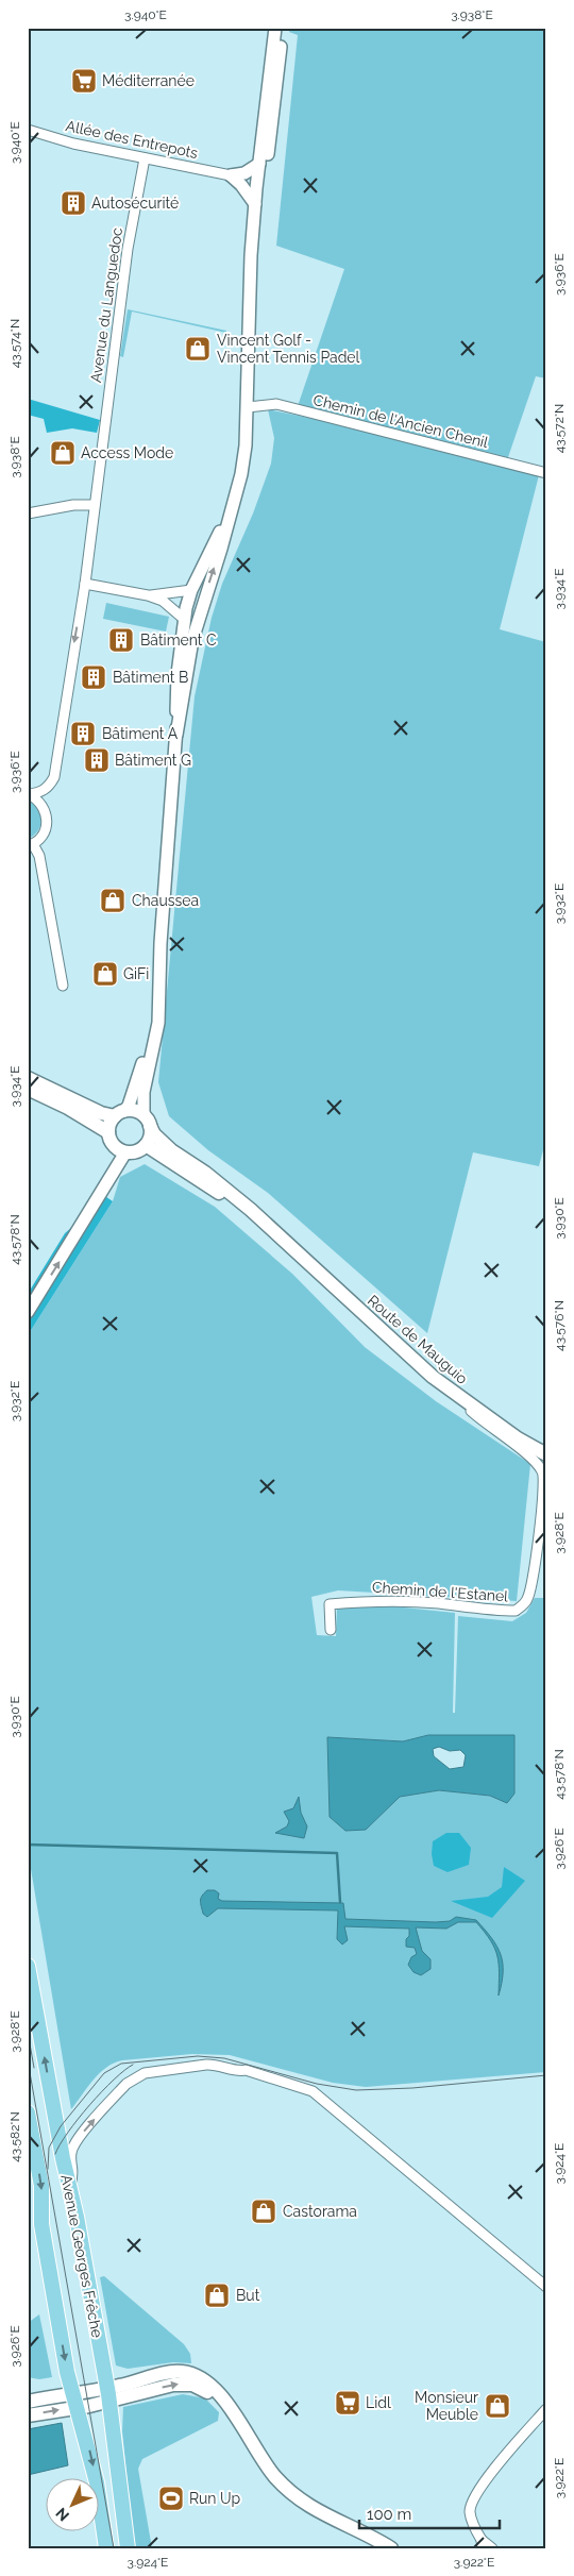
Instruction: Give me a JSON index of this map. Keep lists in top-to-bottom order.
{
  "streets": {
    "main road": ["Route de Mauguio", "Avenue Georges Frêche"],
    "street": [
      "Allée des Entrepots",
      "Avenue du Languedoc",
      "Chemin de l'Ancien Chenil",
      "Chemin de l'Estanel"
    ]
  },
  "crossings": [
    ["Allée des Entrepots", "Avenue du Languedoc"]
  ],
  "places": {
    "supermarket": ["Méditerranée", "Lidl"],
    "building": [
      "Autosécurité",
      "Bâtiment C",
      "Bâtiment B",
      "Bâtiment A",
      "Bâtiment G"
    ],
    "shop": [
      "Vincent Golf - Vincent Tennis Padel",
      "Access Mode",
      "Chaussea",
      "GiFi",
      "Castorama",
      "But",
      "Monsieur Meuble"
    ],
    "sports": ["Run Up"]
  },
  "scale_bar": "100 m",
  "north": "bottom left",
  "coordinates": [
    "3.940°E",
    "3.938°E",
    "3.936°E",
    "43.574°N",
    "43.572°N",
    "3.934°E",
    "3.932°E",
    "3.930°E",
    "43.578°N",
    "43.576°N",
    "3.928°E",
    "3.926°E",
    "43.582°N",
    "3.924°E",
    "3.922°E"
  ]
}
